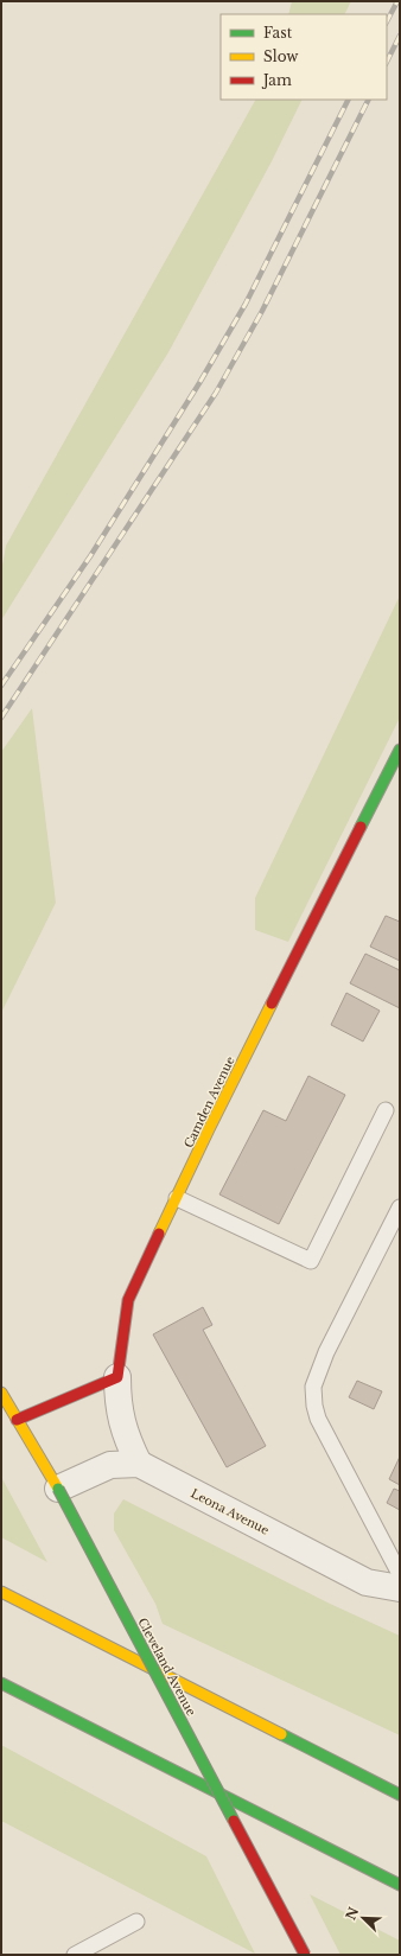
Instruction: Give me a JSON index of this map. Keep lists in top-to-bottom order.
{
  "streets": {
    "main road": ["Camden Avenue", "Cleveland Avenue"],
    "street": ["Leona Avenue"]
  },
  "crossings": [
    ["Leona Avenue", "Cleveland Avenue"]
  ],
  "legend": ["Fast", "Slow", "Jam"],
  "north": "top left"
}
